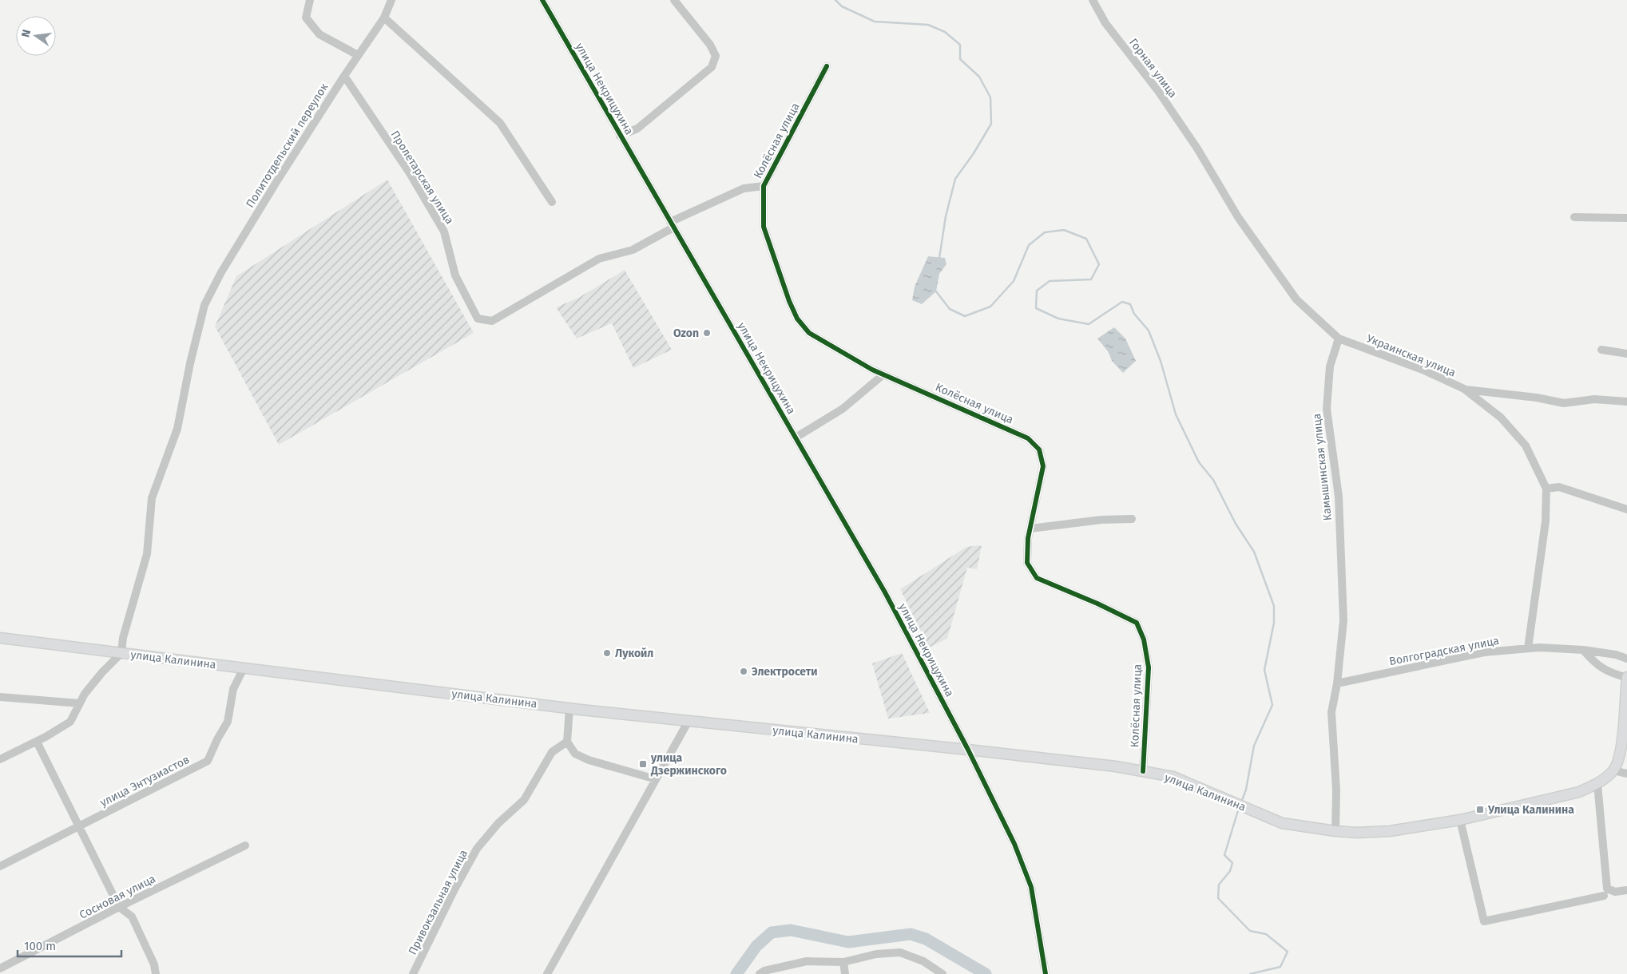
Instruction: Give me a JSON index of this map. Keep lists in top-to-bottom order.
{
  "streets": {
    "main road": ["улица Калинина"],
    "street": [
      "Горная улица",
      "улица Некрицухина",
      "Колёсная улица",
      "Политотдельский переулок",
      "Пролетарская улица",
      "Украинская улица",
      "Камышинская улица",
      "Волгоградская улица",
      "улица Энтузиастов",
      "Сосновая улица",
      "Привокзальная улица"
    ]
  },
  "crossings": [
    ["Горная улица", "Украинская улица"],
    ["Горная улица", "Камышинская улица"],
    ["улица Некрицухина", "Пролетарская улица"],
    ["улица Некрицухина", "улица Калинина"],
    ["Колёсная улица", "улица Калинина"],
    ["Политотдельский переулок", "Пролетарская улица"],
    ["Политотдельский переулок", "улица Калинина"],
    ["Украинская улица", "Камышинская улица"],
    ["Украинская улица", "Волгоградская улица"],
    ["Камышинская улица", "Волгоградская улица"],
    ["Камышинская улица", "улица Калинина"],
    ["улица Калинина", "улица Энтузиастов"]
  ],
  "places": {
    "other": ["Ozon", "Лукойл", "Электросети"],
    "transit": ["улица Дзержинского", "Улица Калинина"]
  },
  "scale_bar": "100 m",
  "north": "left"
}
